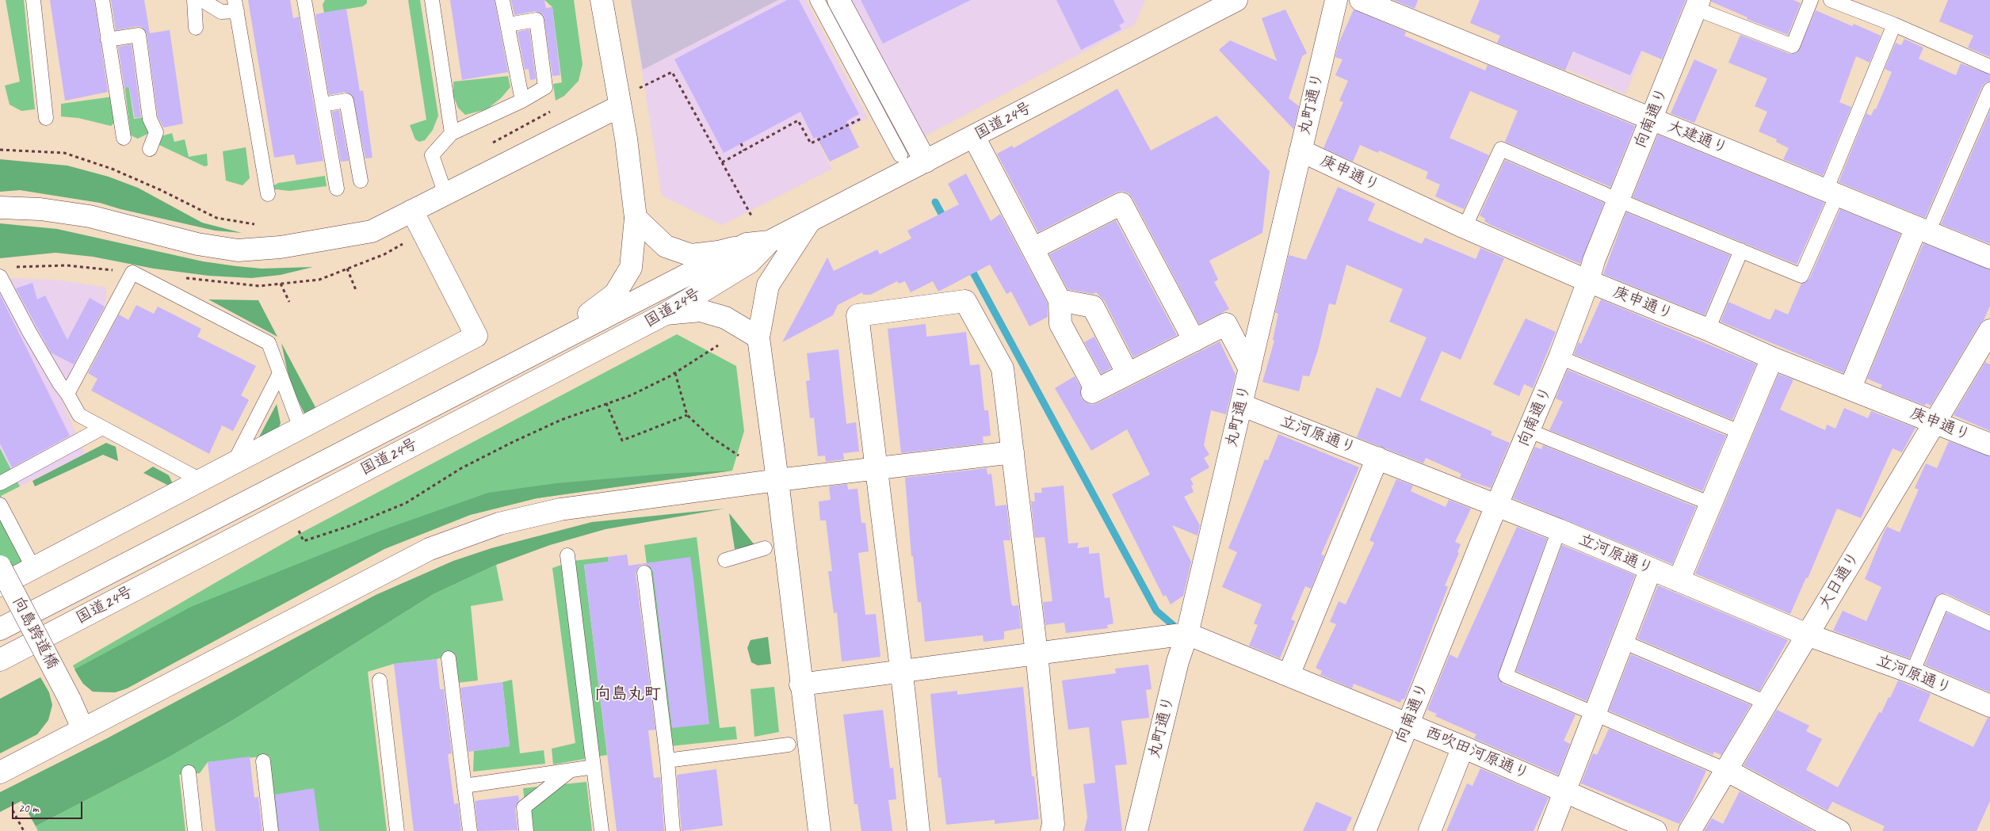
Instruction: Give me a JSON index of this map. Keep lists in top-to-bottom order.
{
  "streets": {
    "main road": [
      "丸町通り",
      "向南通り",
      "国道24号",
      "大建通り",
      "庚申通り",
      "立河原通り",
      "大日通り",
      "向島跨道橋",
      "西吹田河原通り"
    ]
  },
  "crossings": [
    ["丸町通り", "庚申通り"],
    ["丸町通り", "立河原通り"],
    ["丸町通り", "西吹田河原通り"],
    ["向南通り", "大建通り"],
    ["向南通り", "庚申通り"],
    ["向南通り", "立河原通り"],
    ["向南通り", "西吹田河原通り"],
    ["庚申通り", "大日通り"],
    ["立河原通り", "大日通り"]
  ],
  "districts": ["向島丸町"],
  "scale_bar": "20 m"
}
